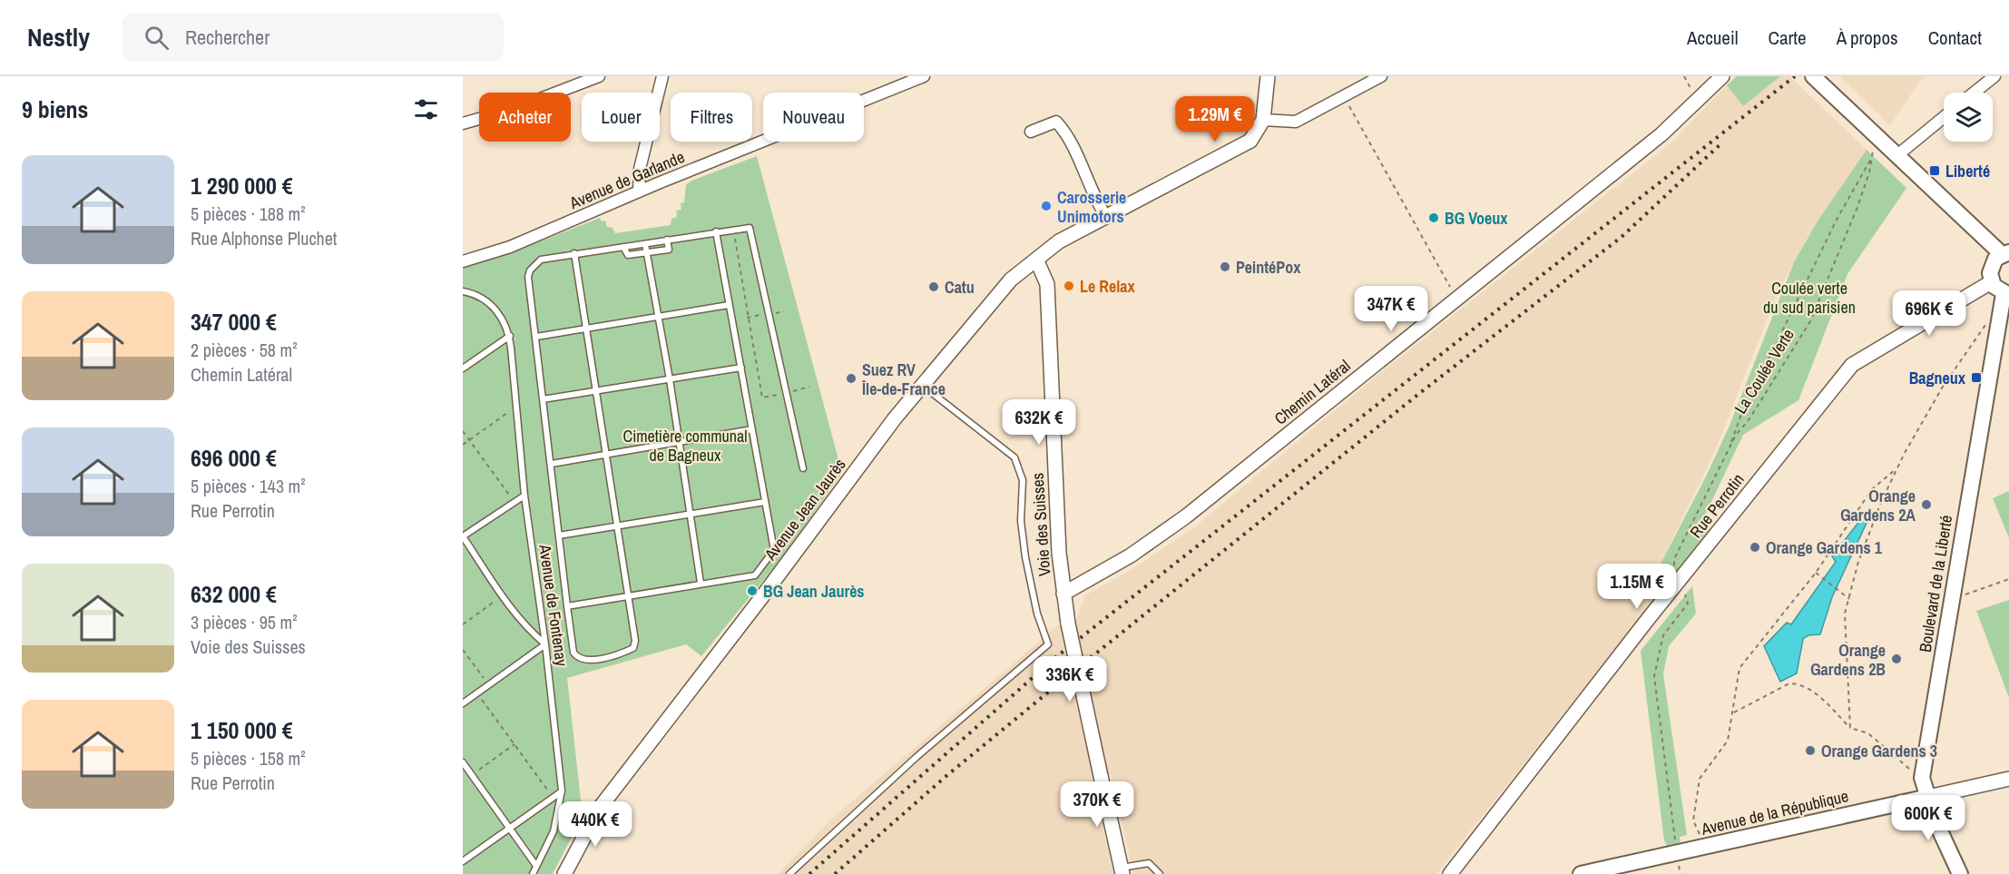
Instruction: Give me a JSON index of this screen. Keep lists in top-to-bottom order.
{
  "streets": {
    "main road": ["Boulevard de la Liberté", "Avenue de la République"],
    "street": [
      "Avenue de Garlande",
      "Chemin Latéral",
      "Rue Perrotin",
      "Avenue Jean Jaurès",
      "Voie des Suisses"
    ],
    "lane": ["Avenue de Fontenay"],
    "path": ["La Coulée Verte"]
  },
  "crossings": [
    ["Chemin Latéral", "Voie des Suisses"],
    ["Avenue Jean Jaurès", "Voie des Suisses"],
    ["Boulevard de la Liberté", "Avenue de la République"]
  ],
  "parks": ["Coulée verte du sud parisien", "Cimetière communal de Bagneux"],
  "places": {
    "transit": ["Liberté", "Bagneux"],
    "other": [
      "Carosserie Unimotors",
      "BG Voeux",
      "PeintéPox",
      "Le Relax",
      "Catu",
      "Suez RV Île-de-France",
      "Orange Gardens 2A",
      "Orange Gardens 1",
      "BG Jean Jaurès",
      "Orange Gardens 2B",
      "Orange Gardens 3"
    ]
  },
  "page": {
    "header": "Nestly",
    "search": "Rechercher",
    "nav": [
      "Accueil",
      "Carte",
      "À propos",
      "Contact"
    ],
    "heading": "9 biens",
    "chip": [
      "Acheter",
      "Louer",
      "Filtres",
      "Nouveau"
    ],
    "price": [
      "1.29M €",
      "347K €",
      "696K €",
      "632K €",
      "1.15M €",
      "336K €",
      "370K €",
      "600K €",
      "440K €"
    ],
    "list": [
      {
        "name": "1 290 000 €",
        "note": "5 pièces · 188 m² · Rue Alphonse Pluchet"
      },
      {
        "name": "347 000 €",
        "note": "2 pièces · 58 m² · Chemin Latéral"
      },
      {
        "name": "696 000 €",
        "note": "5 pièces · 143 m² · Rue Perrotin"
      },
      {
        "name": "632 000 €",
        "note": "3 pièces · 95 m² · Voie des Suisses"
      },
      {
        "name": "1 150 000 €",
        "note": "5 pièces · 158 m² · Rue Perrotin"
      }
    ]
  }
}
